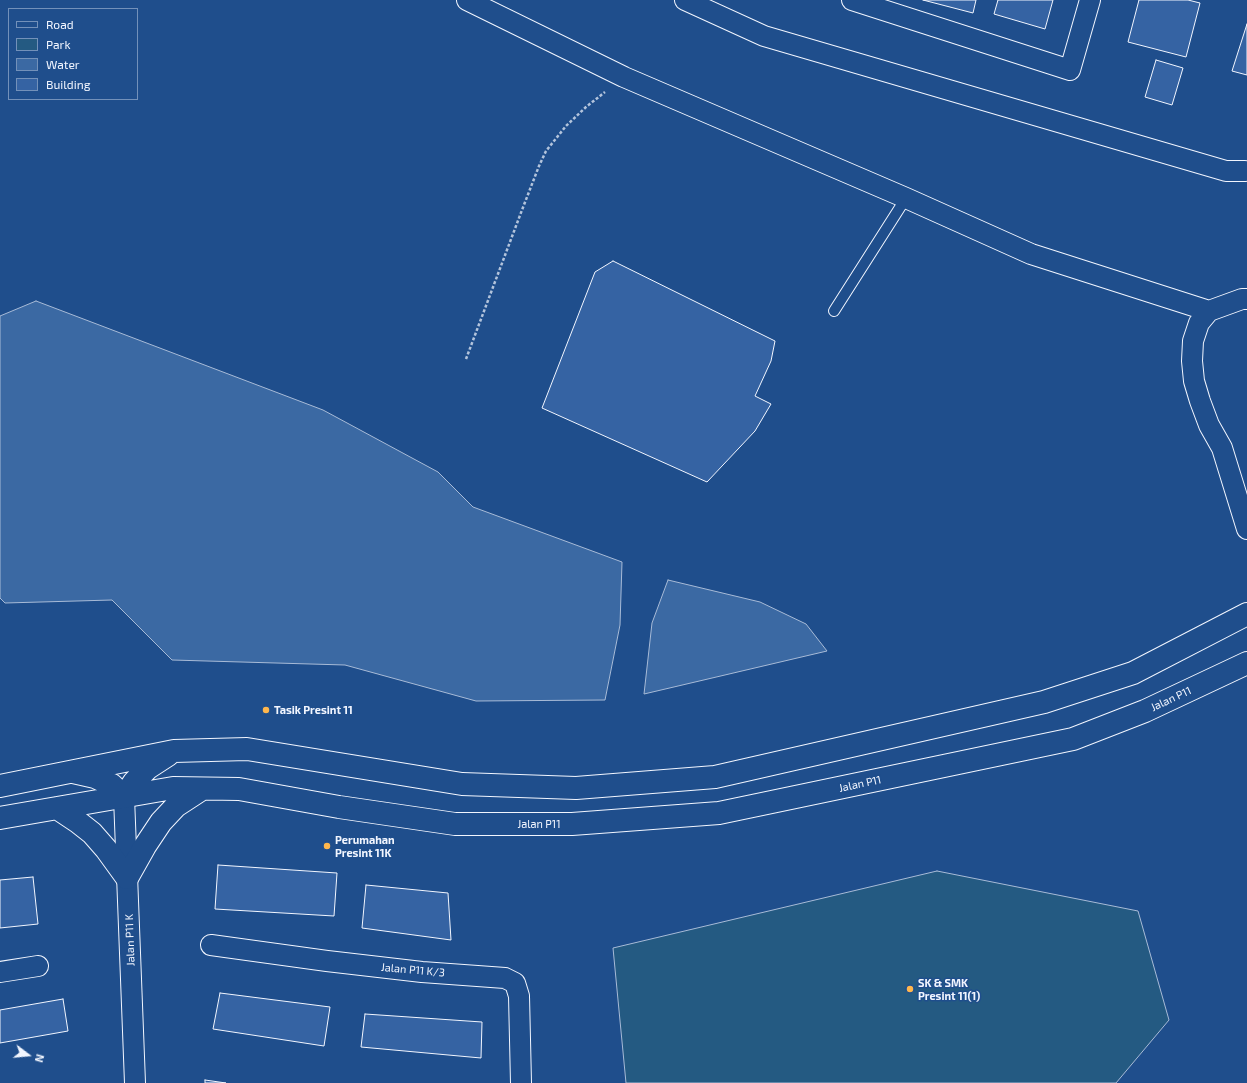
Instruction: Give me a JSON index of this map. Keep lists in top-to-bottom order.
{
  "streets": {
    "main road": ["Jalan P11"],
    "street": ["Jalan P11 K", "Jalan P11 K/3"]
  },
  "crossings": [
    ["Jalan P11", "Jalan P11 K"]
  ],
  "places": ["Tasik Presint 11", "Perumahan Presint 11K", "SK & SMK Presint 11(1)"],
  "legend": [
    "Road",
    "Park",
    "Water",
    "Building"
  ],
  "north": "right"
}
